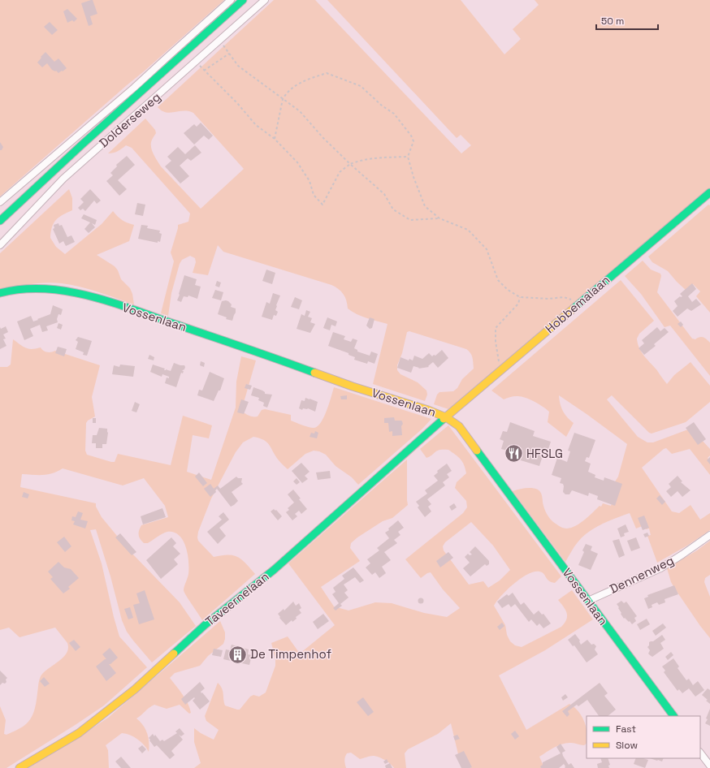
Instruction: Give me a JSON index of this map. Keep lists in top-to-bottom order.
{
  "streets": {
    "street": [
      "Dolderseweg",
      "Hobbemalaan",
      "Vossenlaan",
      "Dennenweg",
      "Taveernelaan"
    ]
  },
  "crossings": [
    ["Hobbemalaan", "Vossenlaan"],
    ["Hobbemalaan", "Taveernelaan"],
    ["Vossenlaan", "Dennenweg"],
    ["Vossenlaan", "Taveernelaan"]
  ],
  "places": {
    "restaurant": ["HFSLG"],
    "building": ["De Timpenhof"]
  },
  "legend": ["Fast", "Slow"],
  "scale_bar": "50 m"
}
